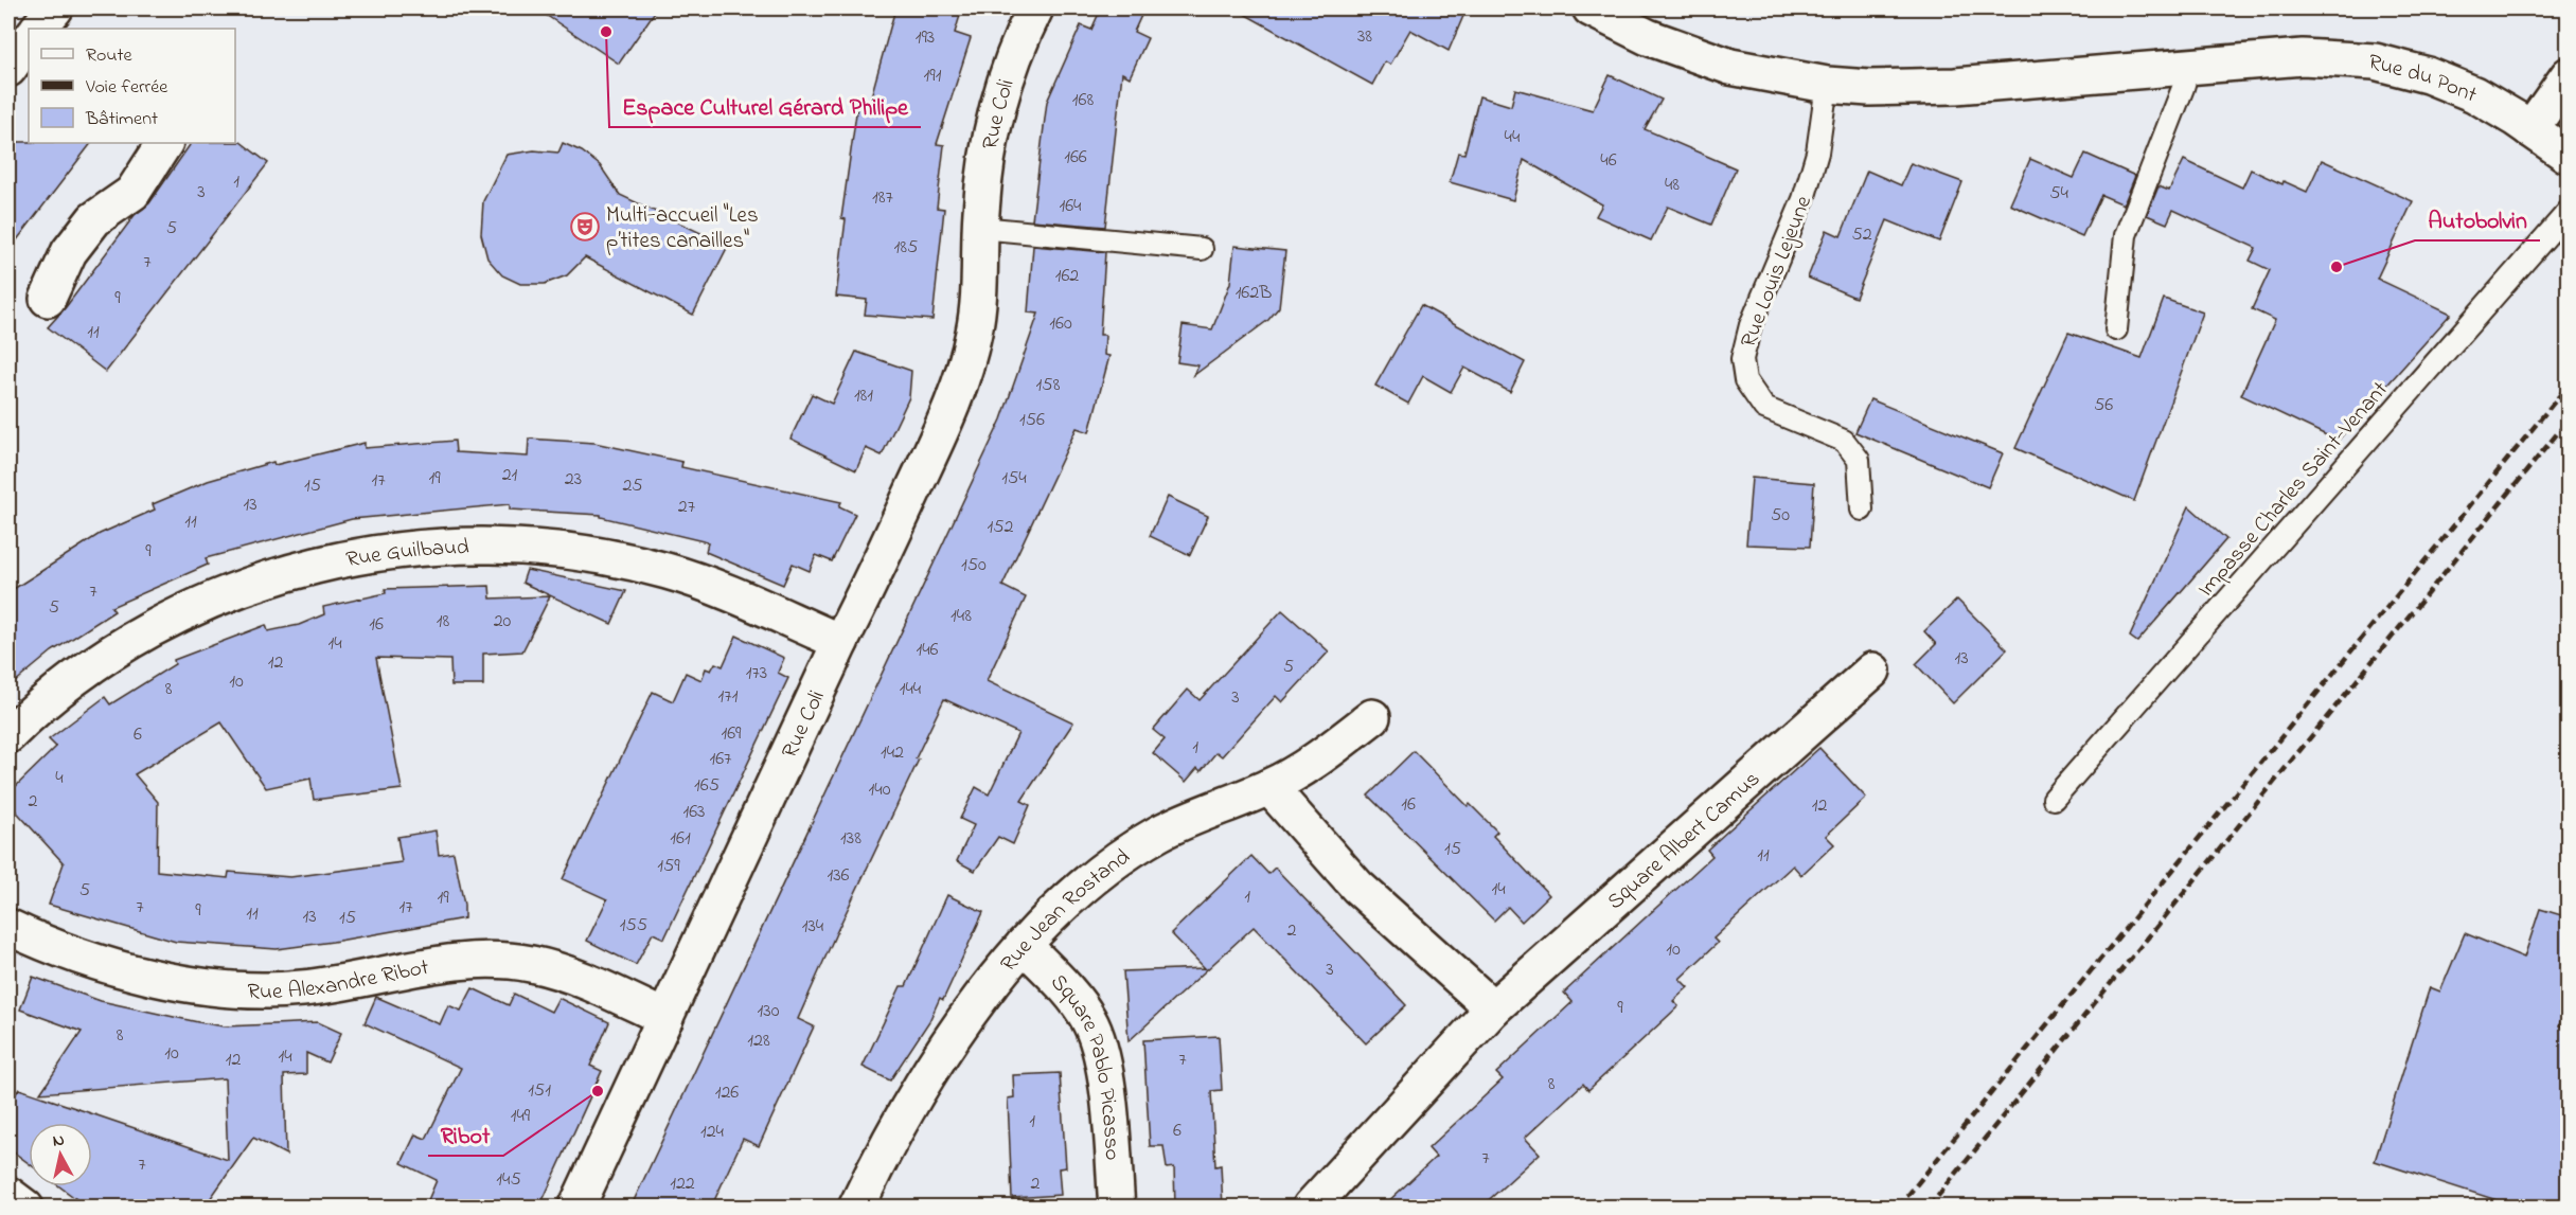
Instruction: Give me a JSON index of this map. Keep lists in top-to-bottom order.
{
  "streets": {
    "street": [
      "Rue du Pont",
      "Rue Coli",
      "Rue Guilbaud",
      "Square Albert Camus",
      "Rue Jean Rostand",
      "Rue Alexandre Ribot",
      "Square Pablo Picasso"
    ],
    "lane": ["Rue Louis Lejeune", "Impasse Charles Saint-Venant"]
  },
  "crossings": [
    ["Rue Coli", "Rue Guilbaud"],
    ["Rue Coli", "Rue Alexandre Ribot"],
    ["Rue Jean Rostand", "Square Pablo Picasso"]
  ],
  "places": {
    "other": ["Espace Culturel Gérard Philipe", "Autobolvin", "Ribot"],
    "theatre": ["Multi-accueil \"Les p’tites canailles\""]
  },
  "house_numbers": [
    "38",
    "193",
    "191",
    "168",
    "44",
    "166",
    "46",
    "1",
    "48",
    "3",
    "54",
    "187",
    "164",
    "5",
    "52",
    "185",
    "7",
    "162",
    "162B",
    "9",
    "160",
    "11",
    "158",
    "181",
    "56",
    "156",
    "21",
    "19",
    "154",
    "23",
    "17",
    "15",
    "25",
    "13",
    "27",
    "50",
    "11",
    "152",
    "9",
    "150",
    "7",
    "5",
    "148",
    "18",
    "20",
    "16",
    "14",
    "146",
    "13",
    "12",
    "5",
    "173",
    "10",
    "8",
    "144",
    "171",
    "3",
    "169",
    "6",
    "1",
    "142",
    "167",
    "4",
    "165",
    "140",
    "2",
    "16",
    "12",
    "163",
    "161",
    "138",
    "15",
    "11",
    "159",
    "136",
    "14",
    "5",
    "1",
    "19",
    "7",
    "17",
    "9",
    "11",
    "13",
    "15",
    "155",
    "134",
    "2",
    "10",
    "3",
    "9",
    "130",
    "8",
    "128",
    "10",
    "14",
    "12",
    "7",
    "8",
    "151",
    "126",
    "149",
    "1",
    "6",
    "124",
    "7",
    "7",
    "145",
    "122",
    "2"
  ],
  "legend": ["Route", "Voie ferrée", "Bâtiment"],
  "north": "top"
}
